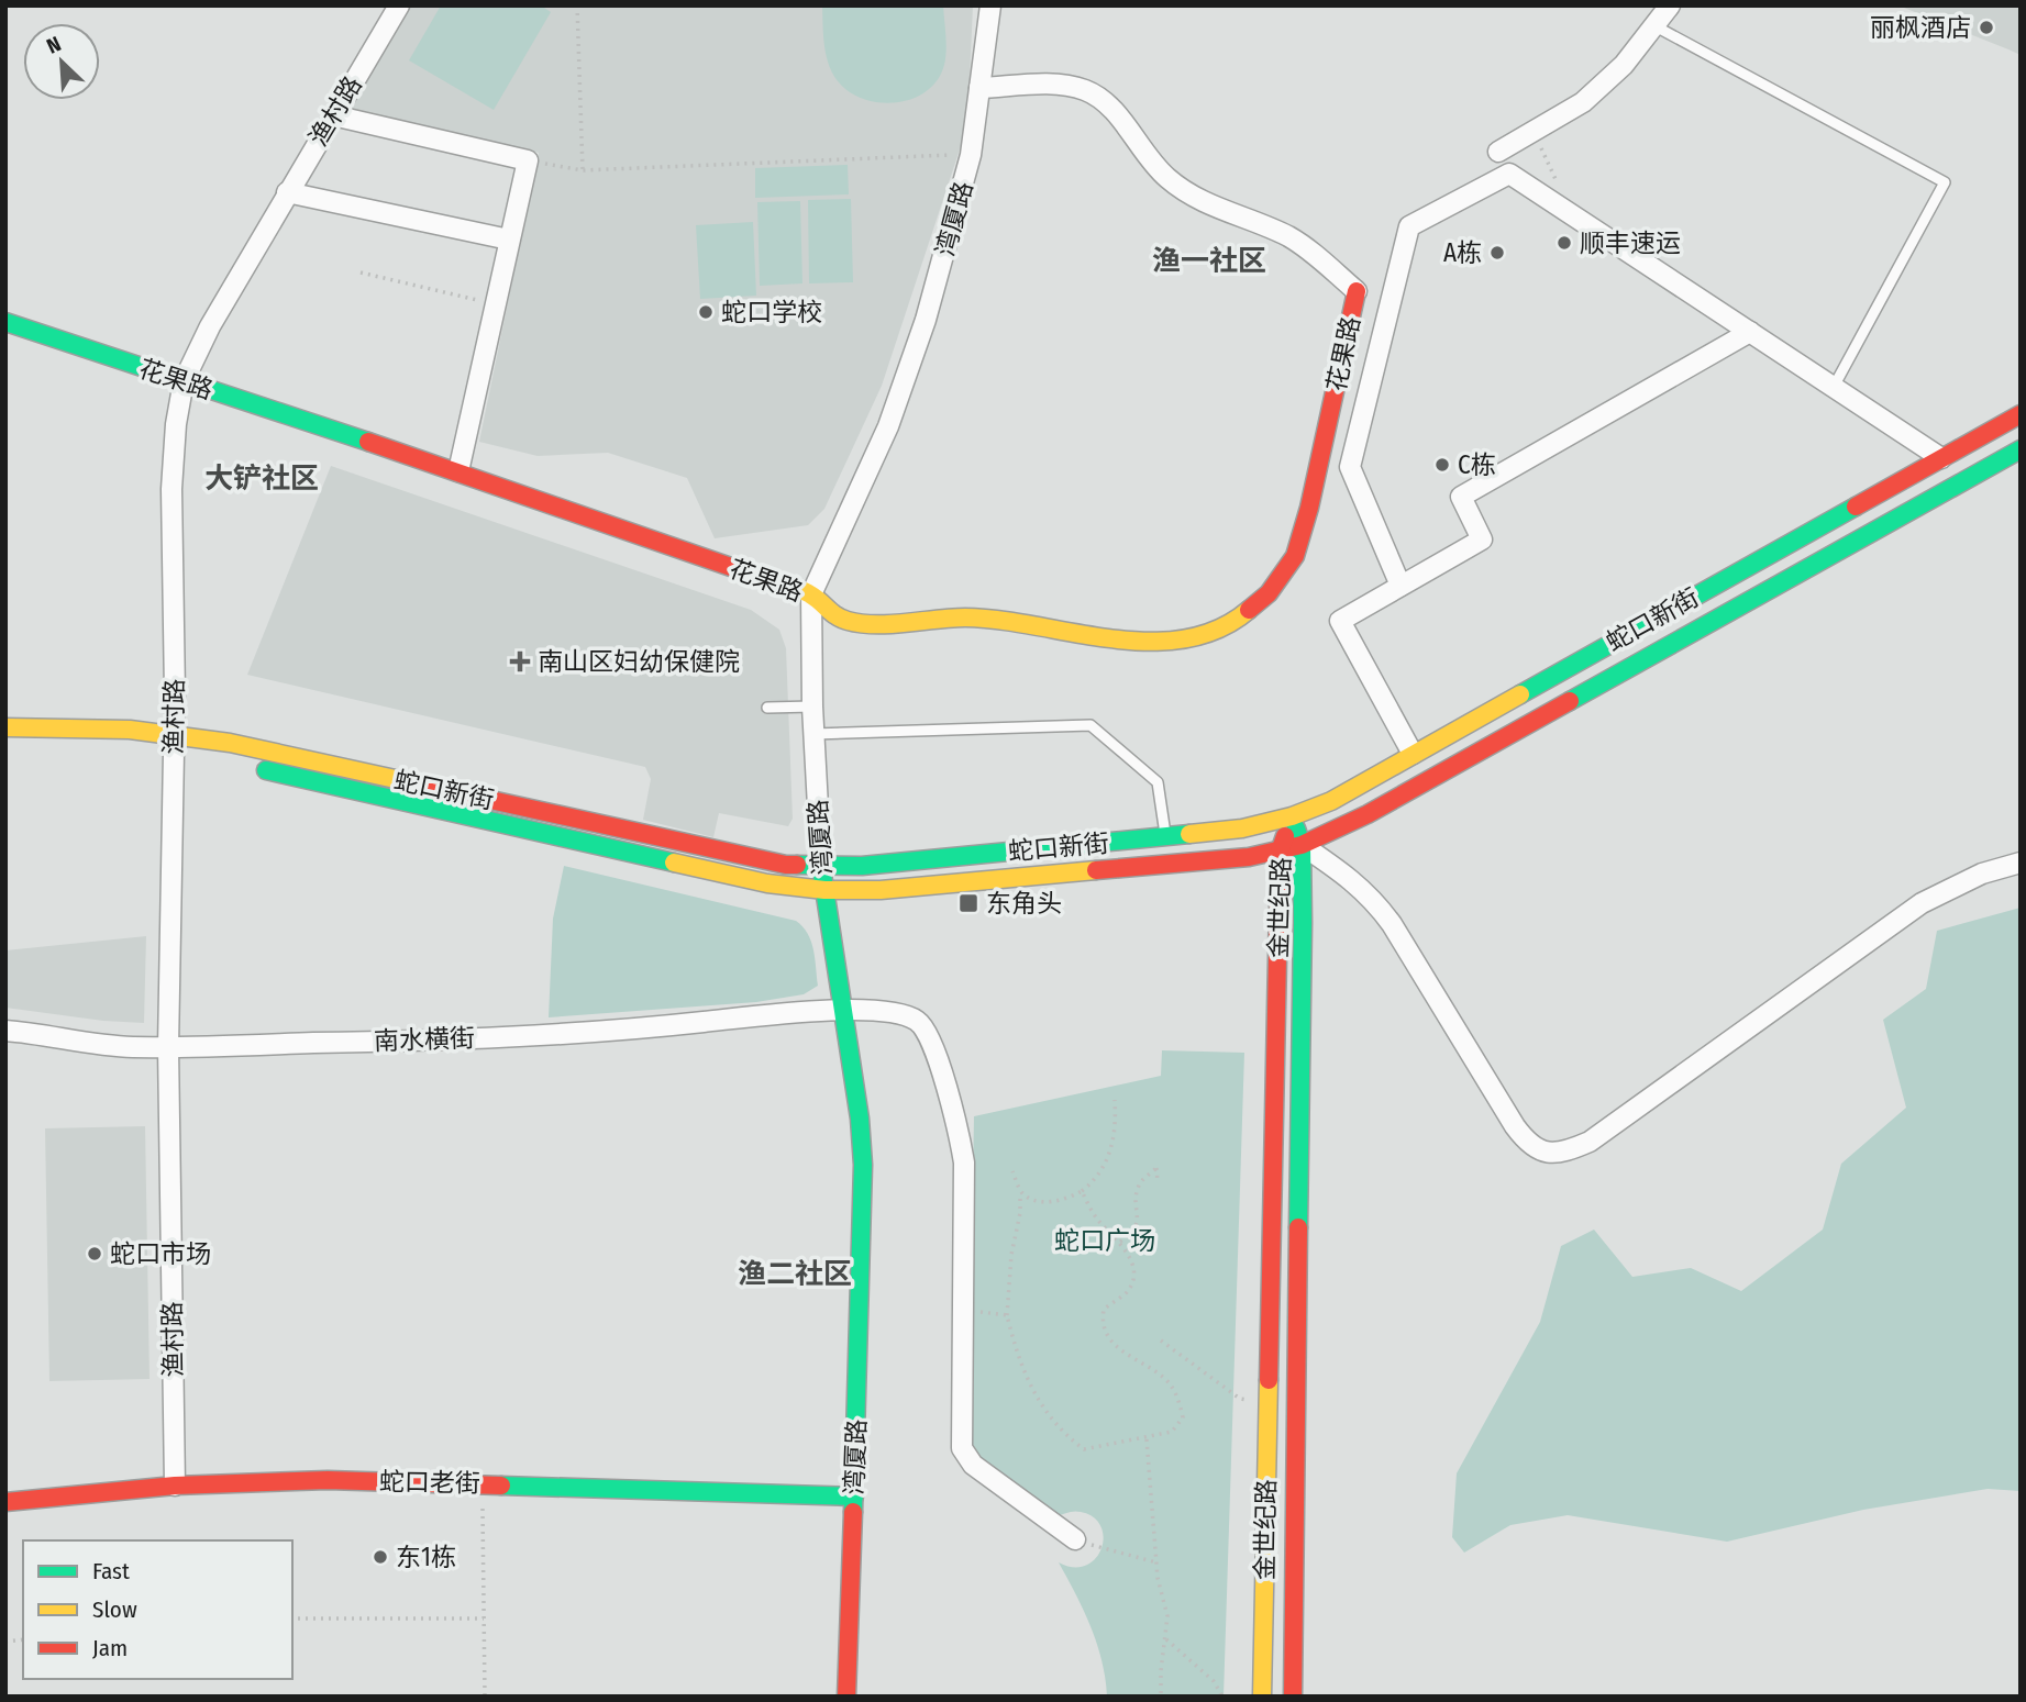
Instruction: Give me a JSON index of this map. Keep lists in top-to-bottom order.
{
  "streets": {
    "street": [
      "渔村路",
      "湾厦路",
      "花果路",
      "蛇口新街",
      "金世纪路",
      "南水横街",
      "蛇口老街"
    ]
  },
  "crossings": [
    ["渔村路", "花果路"],
    ["渔村路", "蛇口新街"],
    ["渔村路", "南水横街"],
    ["渔村路", "蛇口老街"],
    ["湾厦路", "花果路"],
    ["湾厦路", "蛇口新街"],
    ["湾厦路", "南水横街"],
    ["湾厦路", "蛇口老街"],
    ["蛇口新街", "金世纪路"]
  ],
  "districts": ["渔一社区", "大铲社区", "渔二社区"],
  "parks": ["蛇口广场"],
  "places": {
    "other": [
      "丽枫酒店",
      "顺丰速运",
      "A栋",
      "蛇口学校",
      "C栋",
      "蛇口市场",
      "东1栋"
    ],
    "health": ["南山区妇幼保健院"],
    "transit": ["东角头"]
  },
  "legend": ["Fast", "Slow", "Jam"],
  "north": "top left"
}
